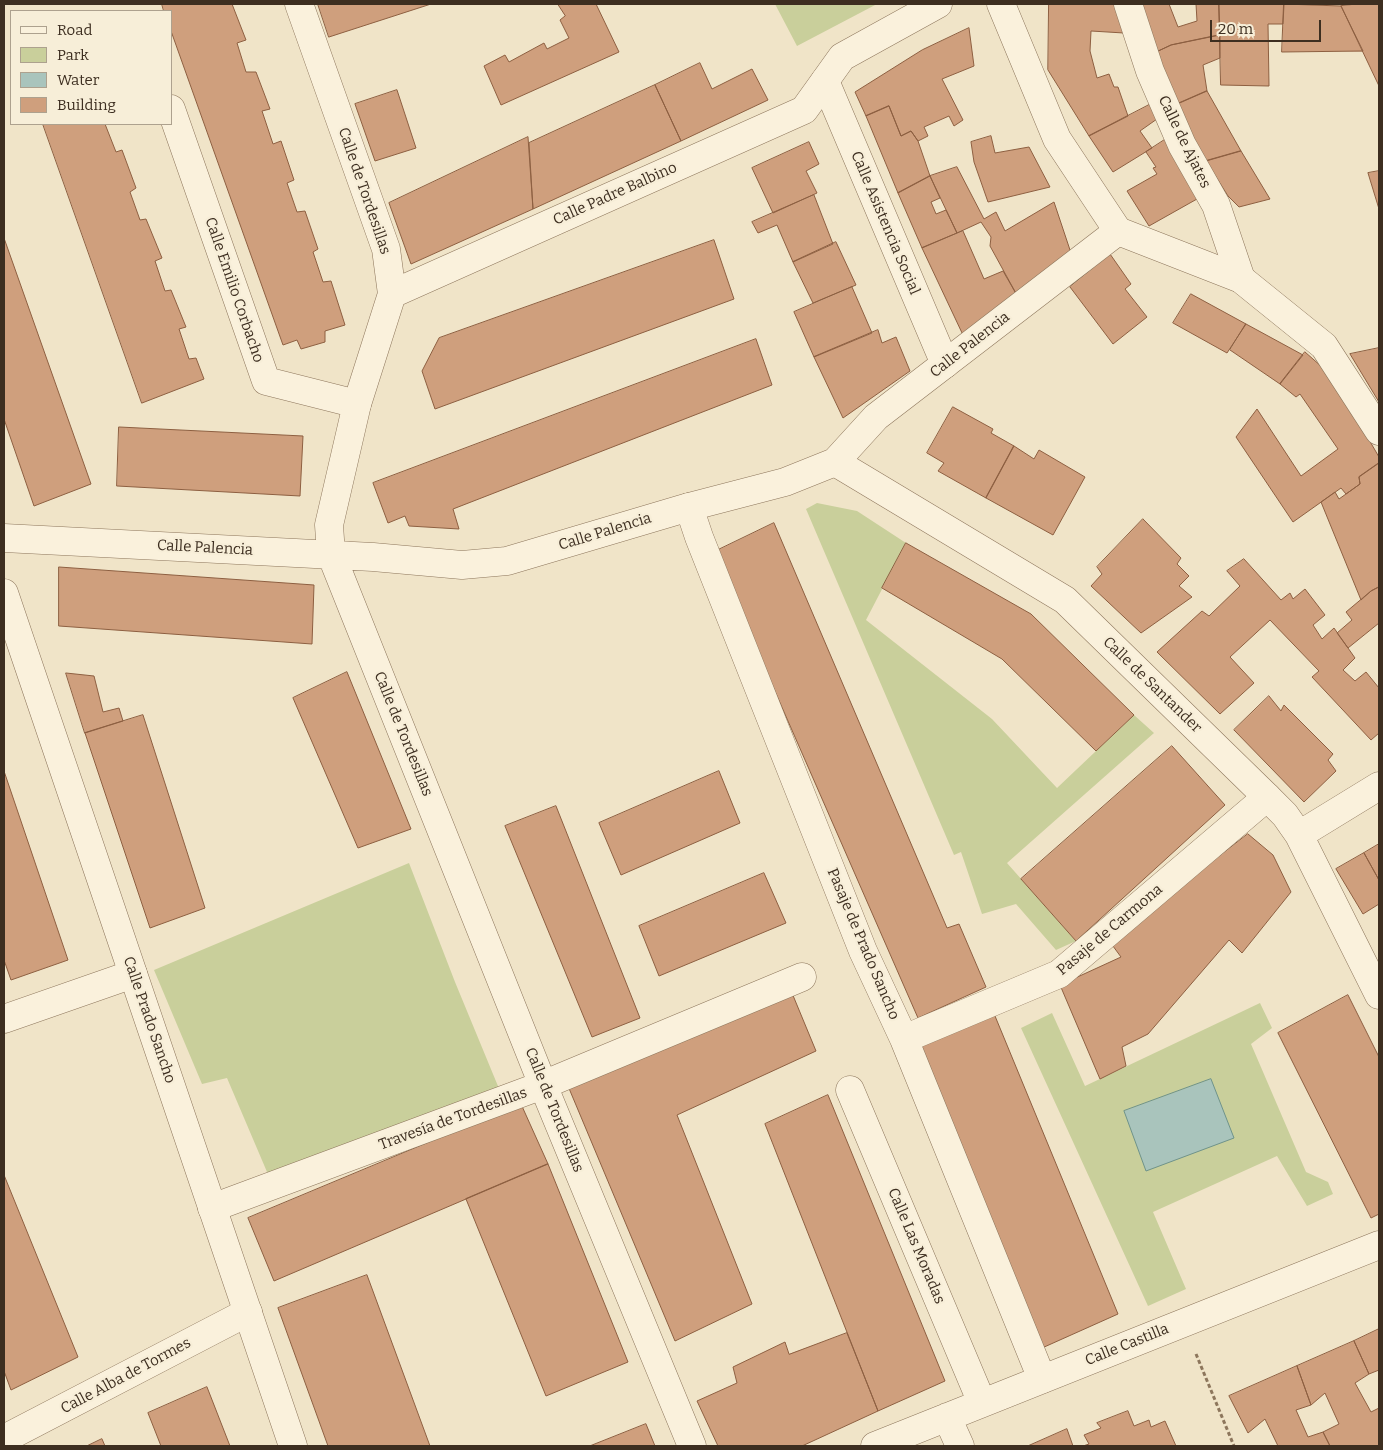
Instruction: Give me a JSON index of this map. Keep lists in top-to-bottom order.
{
  "streets": {
    "street": [
      "Calle de Ajates",
      "Calle de Tordesillas",
      "Calle Padre Balbino",
      "Calle Asistencia Social",
      "Calle Emilio Corbacho",
      "Calle Palencia",
      "Calle de Santander",
      "Pasaje de Carmona",
      "Pasaje de Prado Sancho",
      "Calle Prado Sancho",
      "Travesía de Tordesillas",
      "Calle Las Moradas",
      "Calle Castilla",
      "Calle Alba de Tormes"
    ]
  },
  "crossings": [
    ["Calle de Tordesillas", "Calle Padre Balbino"],
    ["Calle de Tordesillas", "Calle Emilio Corbacho"],
    ["Calle de Tordesillas", "Calle Palencia"],
    ["Calle de Tordesillas", "Travesía de Tordesillas"],
    ["Calle Padre Balbino", "Calle Asistencia Social"],
    ["Calle Asistencia Social", "Calle Palencia"],
    ["Calle Palencia", "Calle de Santander"],
    ["Calle Palencia", "Pasaje de Prado Sancho"],
    ["Calle de Santander", "Pasaje de Carmona"],
    ["Pasaje de Carmona", "Pasaje de Prado Sancho"],
    ["Pasaje de Prado Sancho", "Calle Castilla"],
    ["Calle Prado Sancho", "Travesía de Tordesillas"],
    ["Calle Prado Sancho", "Calle Alba de Tormes"],
    ["Calle Las Moradas", "Calle Castilla"]
  ],
  "legend": [
    "Road",
    "Park",
    "Water",
    "Building"
  ],
  "scale_bar": "20 m"
}
